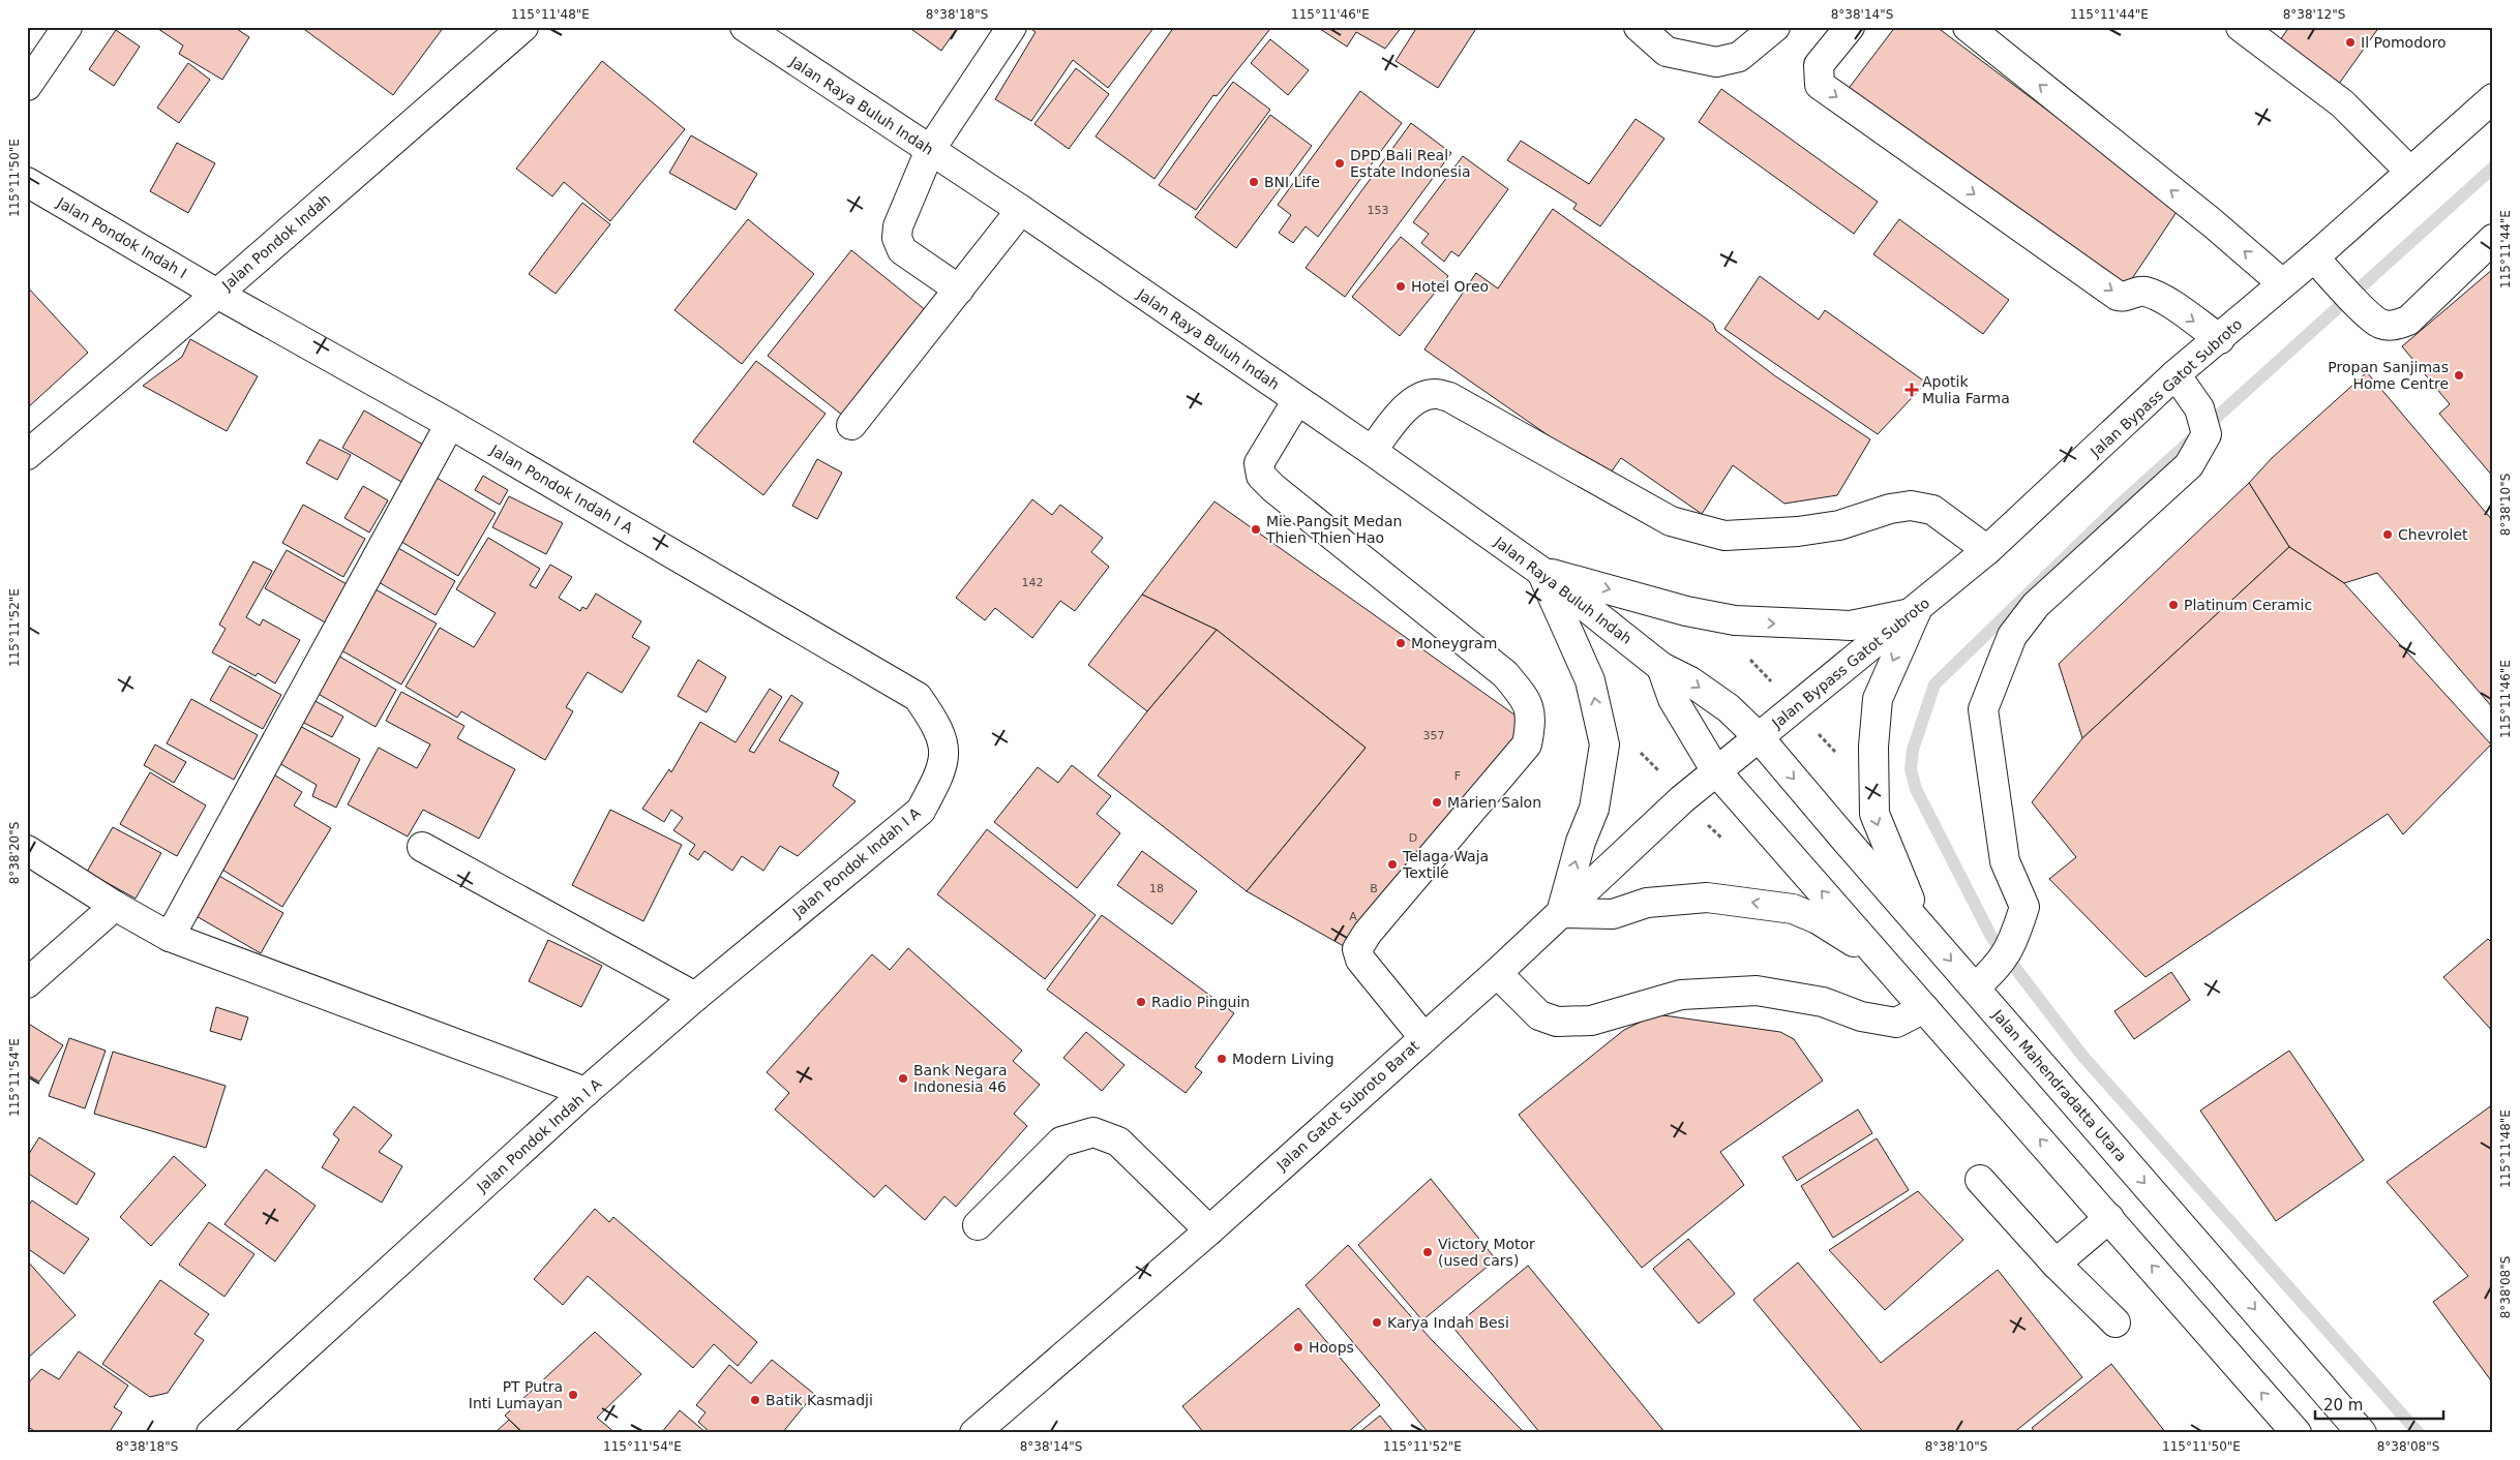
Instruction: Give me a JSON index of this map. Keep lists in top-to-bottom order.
{
  "streets": {
    "main road": [
      "Jalan Raya Buluh Indah",
      "Jalan Pondok Indah I",
      "Jalan Pondok Indah",
      "Jalan Bypass Gatot Subroto",
      "Jalan Pondok Indah I A",
      "Jalan Mahendradatta Utara",
      "Jalan Gatot Subroto Barat"
    ]
  },
  "crossings": [
    ["Jalan Raya Buluh Indah", "Jalan Bypass Gatot Subroto"],
    ["Jalan Raya Buluh Indah", "Jalan Mahendradatta Utara"],
    ["Jalan Pondok Indah I", "Jalan Pondok Indah"],
    ["Jalan Pondok Indah I", "Jalan Pondok Indah I A"],
    ["Jalan Pondok Indah", "Jalan Pondok Indah I A"],
    ["Jalan Bypass Gatot Subroto", "Jalan Mahendradatta Utara"],
    ["Jalan Bypass Gatot Subroto", "Jalan Gatot Subroto Barat"]
  ],
  "places": {
    "other": [
      "Il Pomodoro",
      "DPD Bali Real Estate Indonesia",
      "BNI Life",
      "Hotel Oreo",
      "Propan Sanjimas Home Centre",
      "Mie Pangsit Medan Thien Thien Hao",
      "Chevrolet",
      "Platinum Ceramic",
      "Moneygram",
      "Marien Salon",
      "Telaga Waja Textile",
      "Radio Pinguin",
      "Modern Living",
      "Bank Negara Indonesia 46",
      "Victory Motor (used cars)",
      "Karya Indah Besi",
      "Hoops",
      "PT Putra Inti Lumayan",
      "Batik Kasmadji"
    ],
    "health": ["Apotik Mulia Farma"]
  },
  "house_numbers": [
    "153",
    "142",
    "357",
    "F",
    "D",
    "18",
    "B",
    "A"
  ],
  "scale_bar": "20 m",
  "coordinates": [
    "115°11'48\"E",
    "8°38'18\"S",
    "115°11'46\"E",
    "8°38'14\"S",
    "115°11'44\"E",
    "8°38'12\"S",
    "115°11'50\"E",
    "8°38'10\"S",
    "115°11'52\"E",
    "8°38'20\"S",
    "115°11'54\"E",
    "8°38'08\"S"
  ]
}
